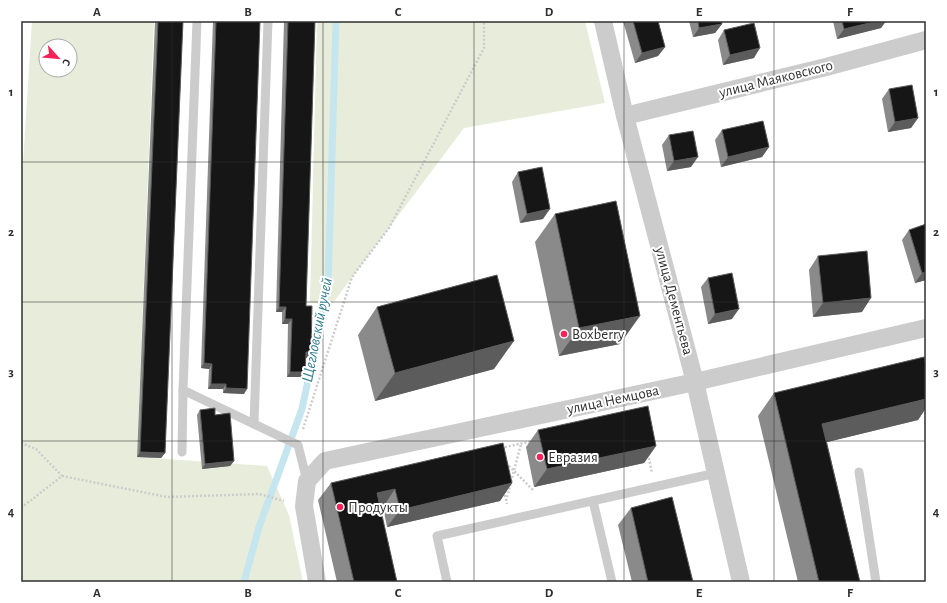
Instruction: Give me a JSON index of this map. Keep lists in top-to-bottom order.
{
  "streets": {
    "street": ["улица Маяковского", "улица Дементьева", "улица Немцова"]
  },
  "crossings": [
    ["улица Маяковского", "улица Дементьева"],
    ["улица Дементьева", "улица Немцова"]
  ],
  "water": ["Щегловский ручей"],
  "places": ["Boxberry", "Евразия", "Продукты"],
  "north": "bottom right",
  "grid": {
    "columns": [
      "A",
      "B",
      "C",
      "D",
      "E",
      "F"
    ],
    "rows": [
      "1",
      "2",
      "3",
      "4"
    ]
  }
}
